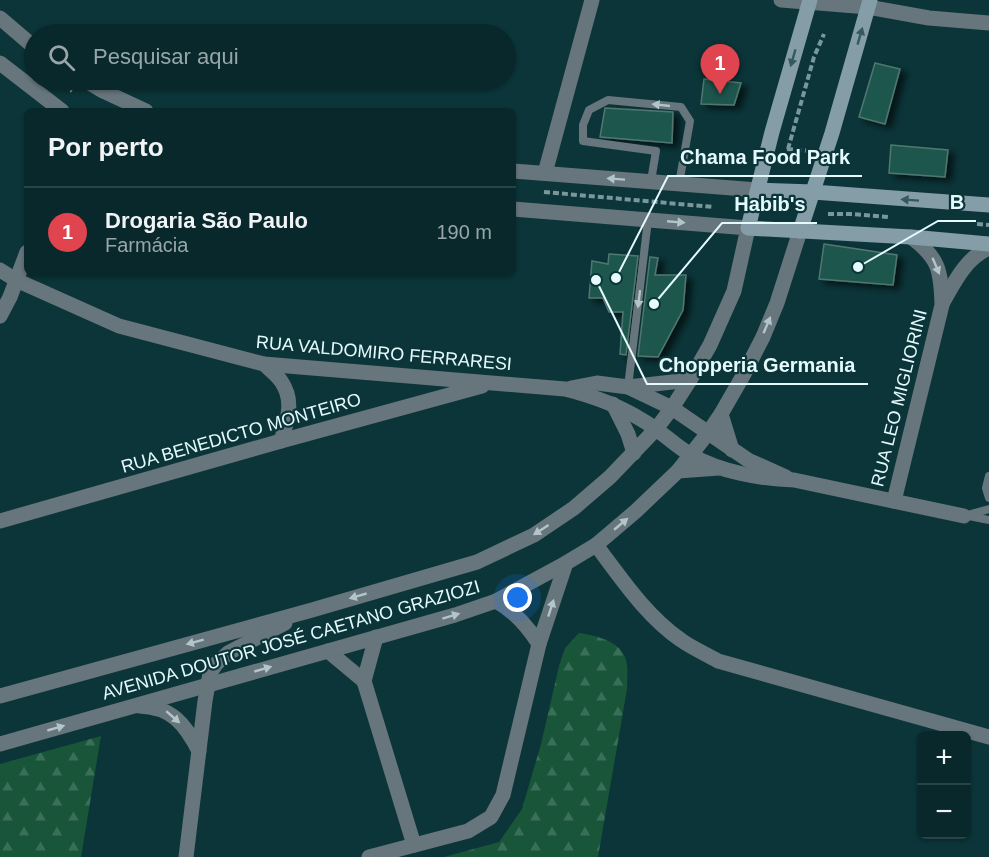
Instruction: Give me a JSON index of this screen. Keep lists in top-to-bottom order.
{
  "streets": {
    "street": [
      "RUA VALDOMIRO FERRARESI",
      "RUA LEO MIGLIORINI",
      "RUA BENEDICTO MONTEIRO",
      "AVENIDA DOUTOR JOSÉ CAETANO GRAZIOZI"
    ]
  },
  "crossings": [
    ["RUA VALDOMIRO FERRARESI", "RUA BENEDICTO MONTEIRO"],
    ["RUA VALDOMIRO FERRARESI", "AVENIDA DOUTOR JOSÉ CAETANO GRAZIOZI"]
  ],
  "places": [
    "B",
    "Chama Food Park",
    "Chopperia Germania",
    "Habib's"
  ],
  "page": {
    "search": "Pesquisar aqui",
    "pins": "1",
    "heading": "Por perto",
    "list": [
      {
        "mark": "1",
        "name": "Drogaria São Paulo",
        "note": "Farmácia",
        "value": "190 m"
      }
    ],
    "map_buttons": ["+", "−"]
  }
}
